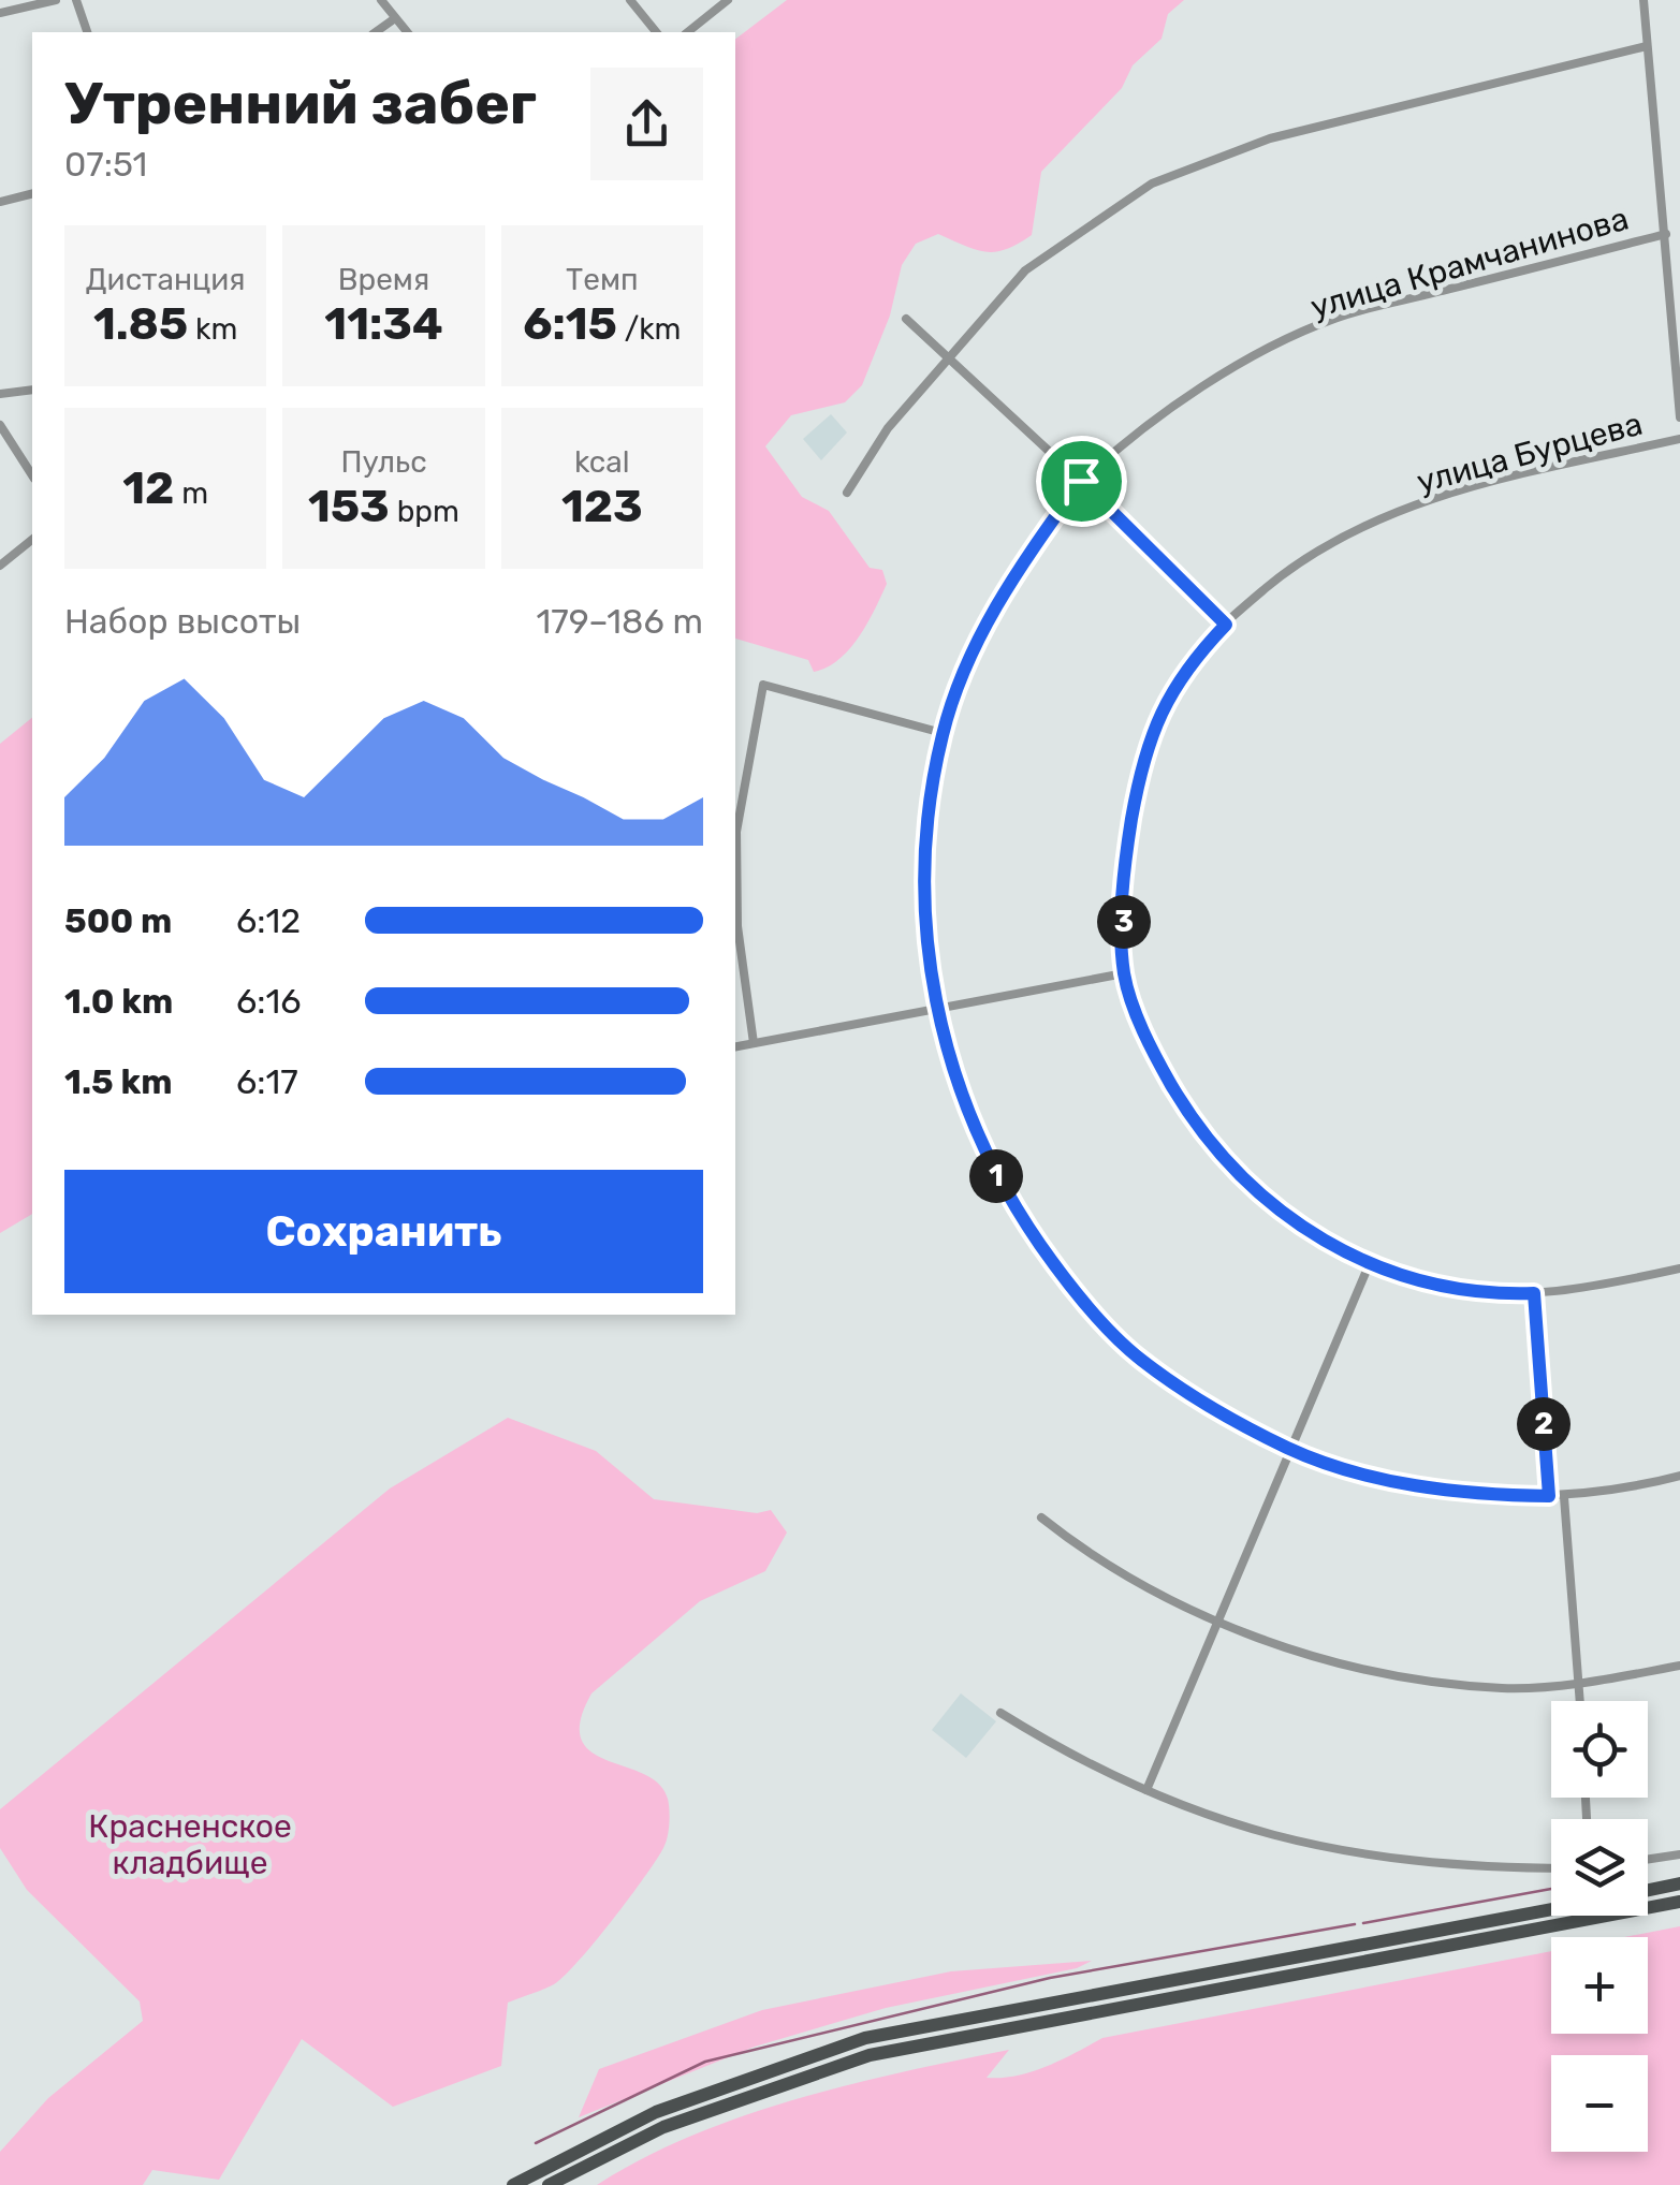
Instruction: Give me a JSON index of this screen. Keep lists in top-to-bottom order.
{
  "streets": {
    "street": ["улица Крамчанинова", "улица Бурцева"]
  },
  "parks": ["Красненское кладбище"],
  "page": {
    "heading": ["Утренний забег", "07:51"],
    "stats": [
      ["Дистанция", "1.85 km"],
      ["Время", "11:34"],
      ["Темп", "6:15 /km"],
      ["12 m"],
      ["Пульс", "153 bpm"],
      ["kcal", "123"]
    ],
    "chart": ["Набор высоты", "179–186 m"],
    "list": [
      {
        "name": "500 m",
        "note": "6:12"
      },
      {
        "name": "1.0 km",
        "note": "6:16"
      },
      {
        "name": "1.5 km",
        "note": "6:17"
      }
    ],
    "pins": ["3", "1", "2"],
    "buttons": "Сохранить",
    "map_buttons": ["+", "−"]
  }
}
